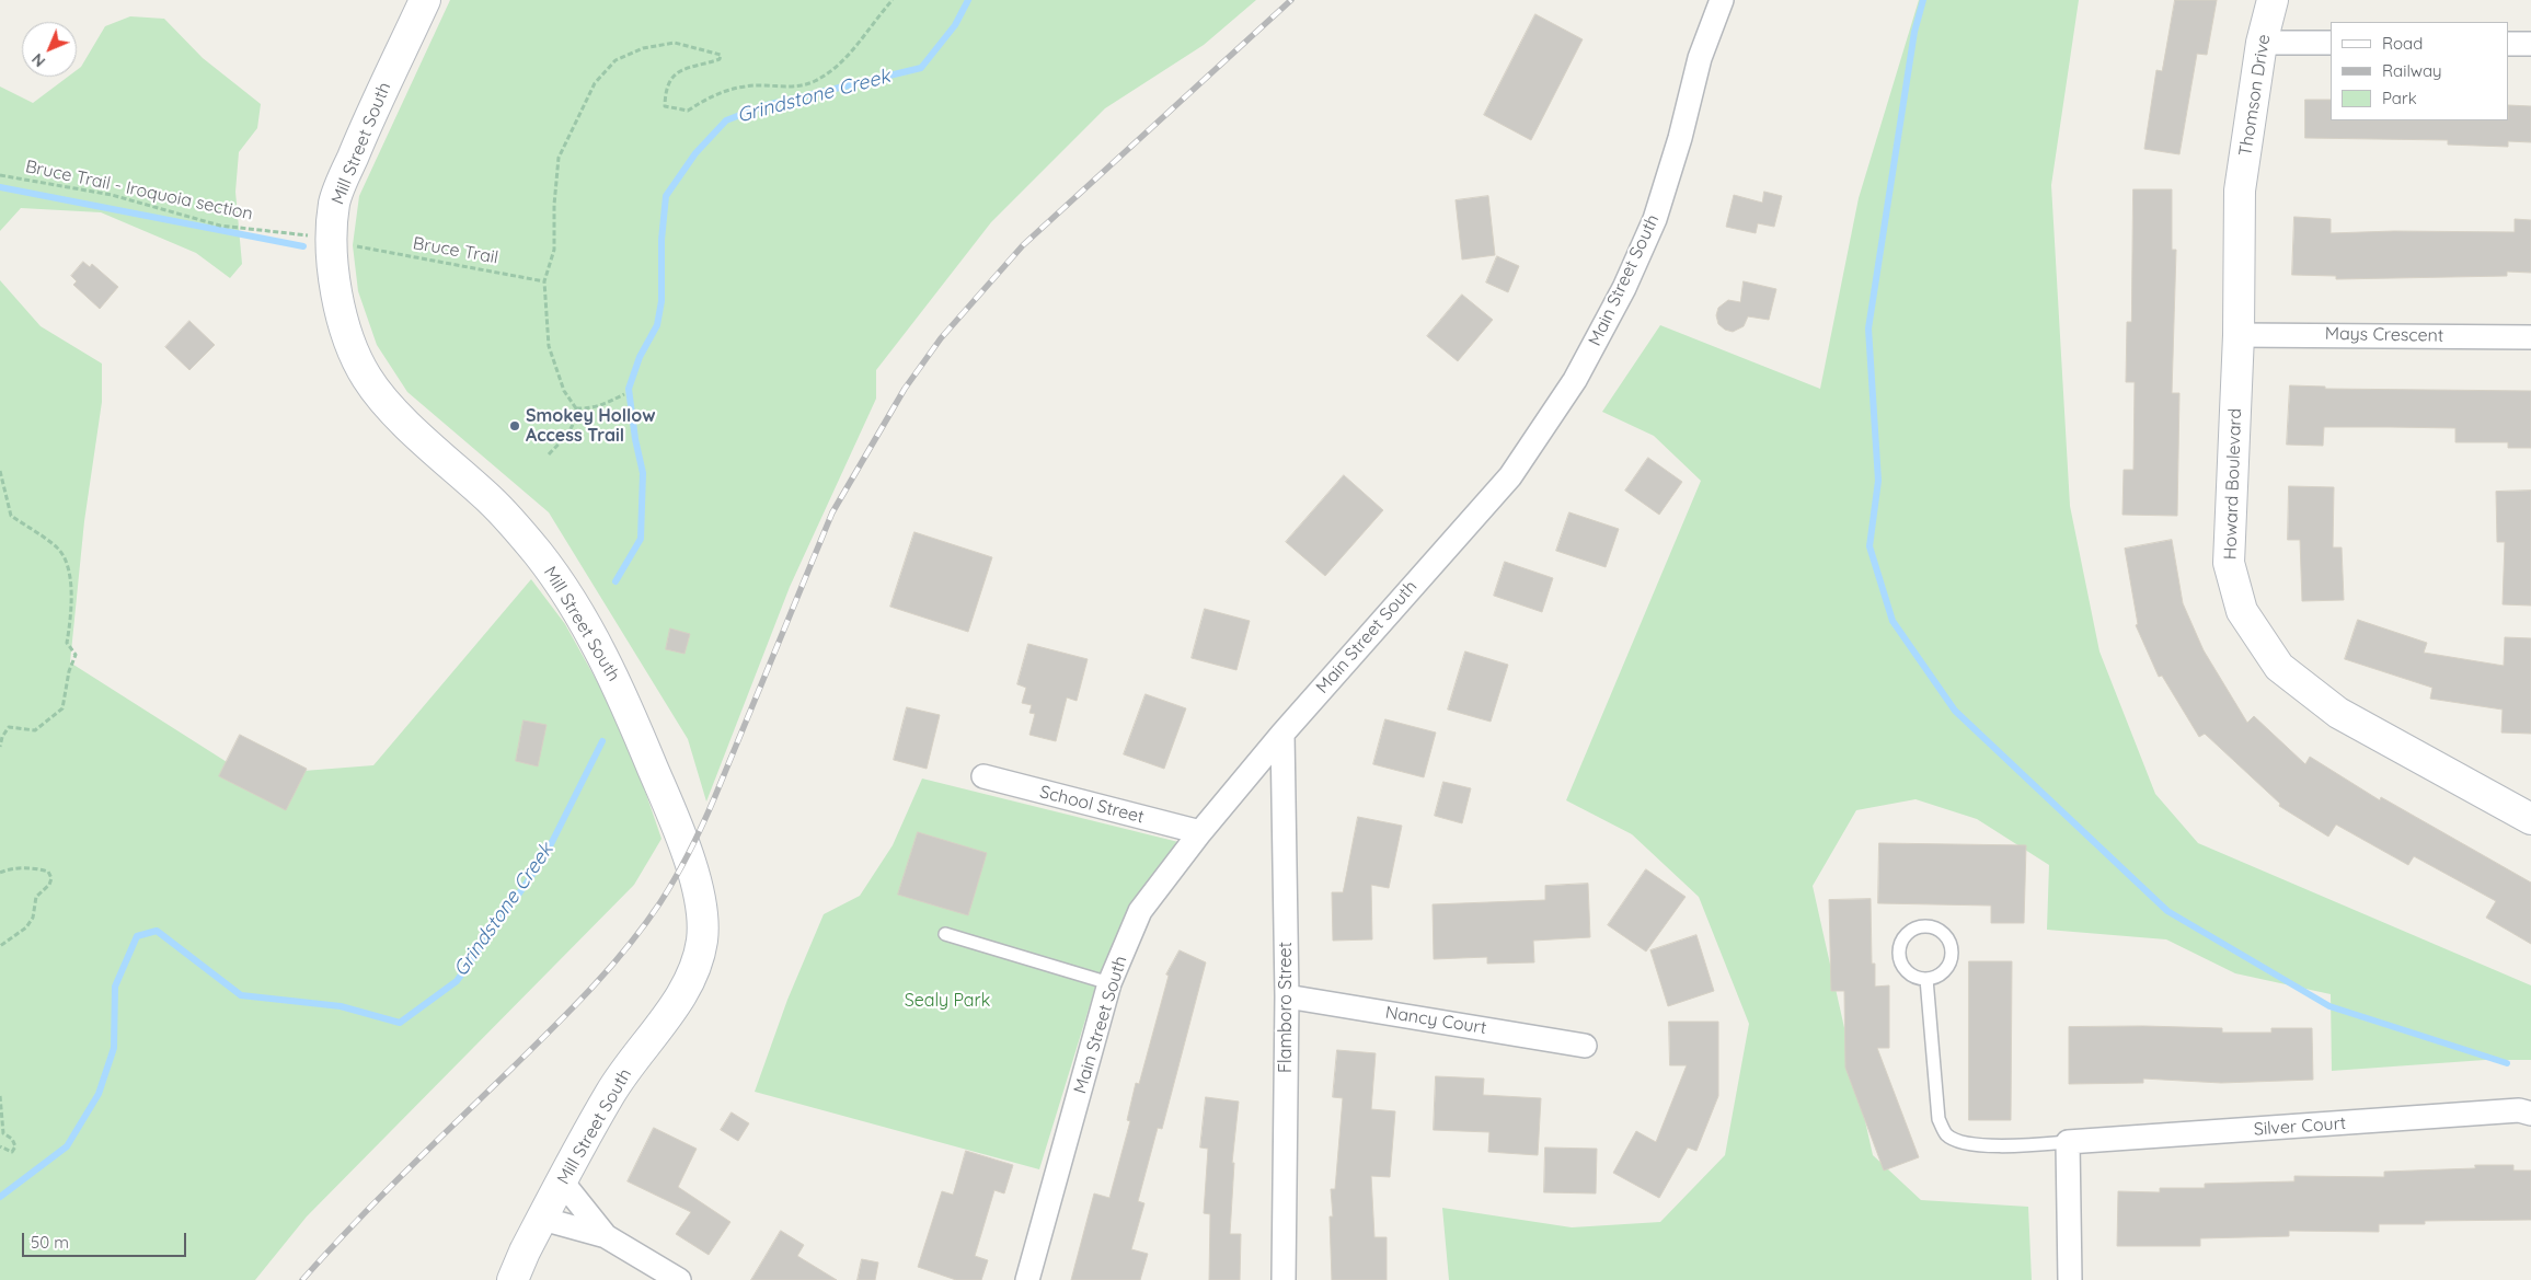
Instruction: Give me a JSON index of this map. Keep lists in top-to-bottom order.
{
  "streets": {
    "main road": ["Thomson Drive", "Mill Street South", "Howard Boulevard"],
    "street": [
      "Main Street South",
      "Mays Crescent",
      "School Street",
      "Flamboro Street",
      "Nancy Court",
      "Silver Court"
    ],
    "path": ["Bruce Trail - Iroquoia section", "Bruce Trail"]
  },
  "crossings": [
    ["Thomson Drive", "Howard Boulevard"],
    ["Main Street South", "School Street"],
    ["Main Street South", "Flamboro Street"],
    ["Mays Crescent", "Howard Boulevard"],
    ["Flamboro Street", "Nancy Court"]
  ],
  "water": ["Grindstone Creek"],
  "parks": ["Sealy Park"],
  "places": ["Smokey Hollow Access Trail"],
  "legend": ["Road", "Railway", "Park"],
  "scale_bar": "50 m",
  "north": "bottom left"
}
